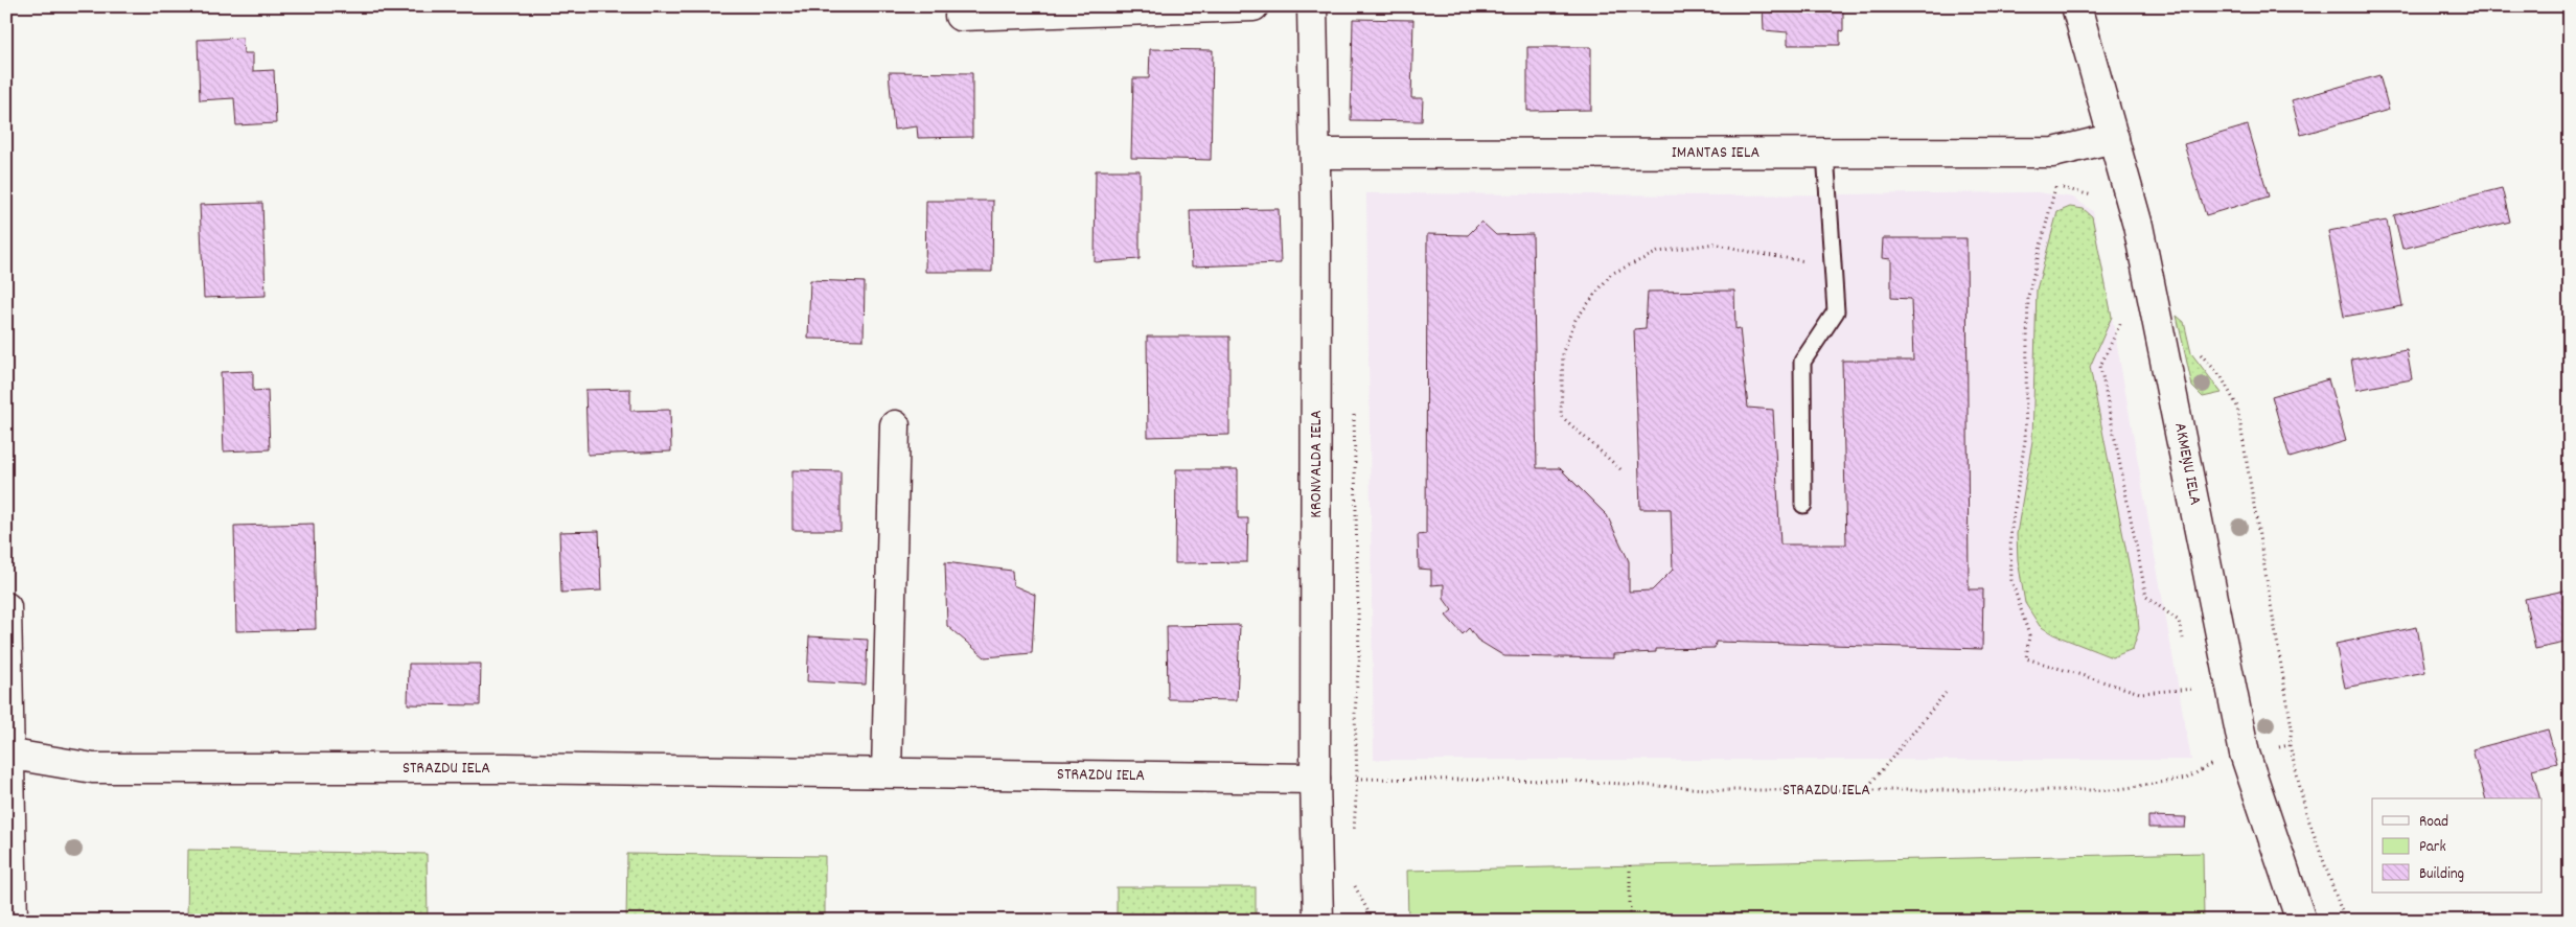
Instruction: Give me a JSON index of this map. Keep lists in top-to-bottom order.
{
  "streets": {
    "street": [
      "IMANTAS IELA",
      "KRONVALDA IELA",
      "AKMEŅU IELA",
      "STRAZDU IELA"
    ]
  },
  "crossings": [
    ["IMANTAS IELA", "KRONVALDA IELA"],
    ["IMANTAS IELA", "AKMEŅU IELA"],
    ["KRONVALDA IELA", "STRAZDU IELA"],
    ["AKMEŅU IELA", "STRAZDU IELA"]
  ],
  "legend": ["Road", "Park", "Building"]
}
